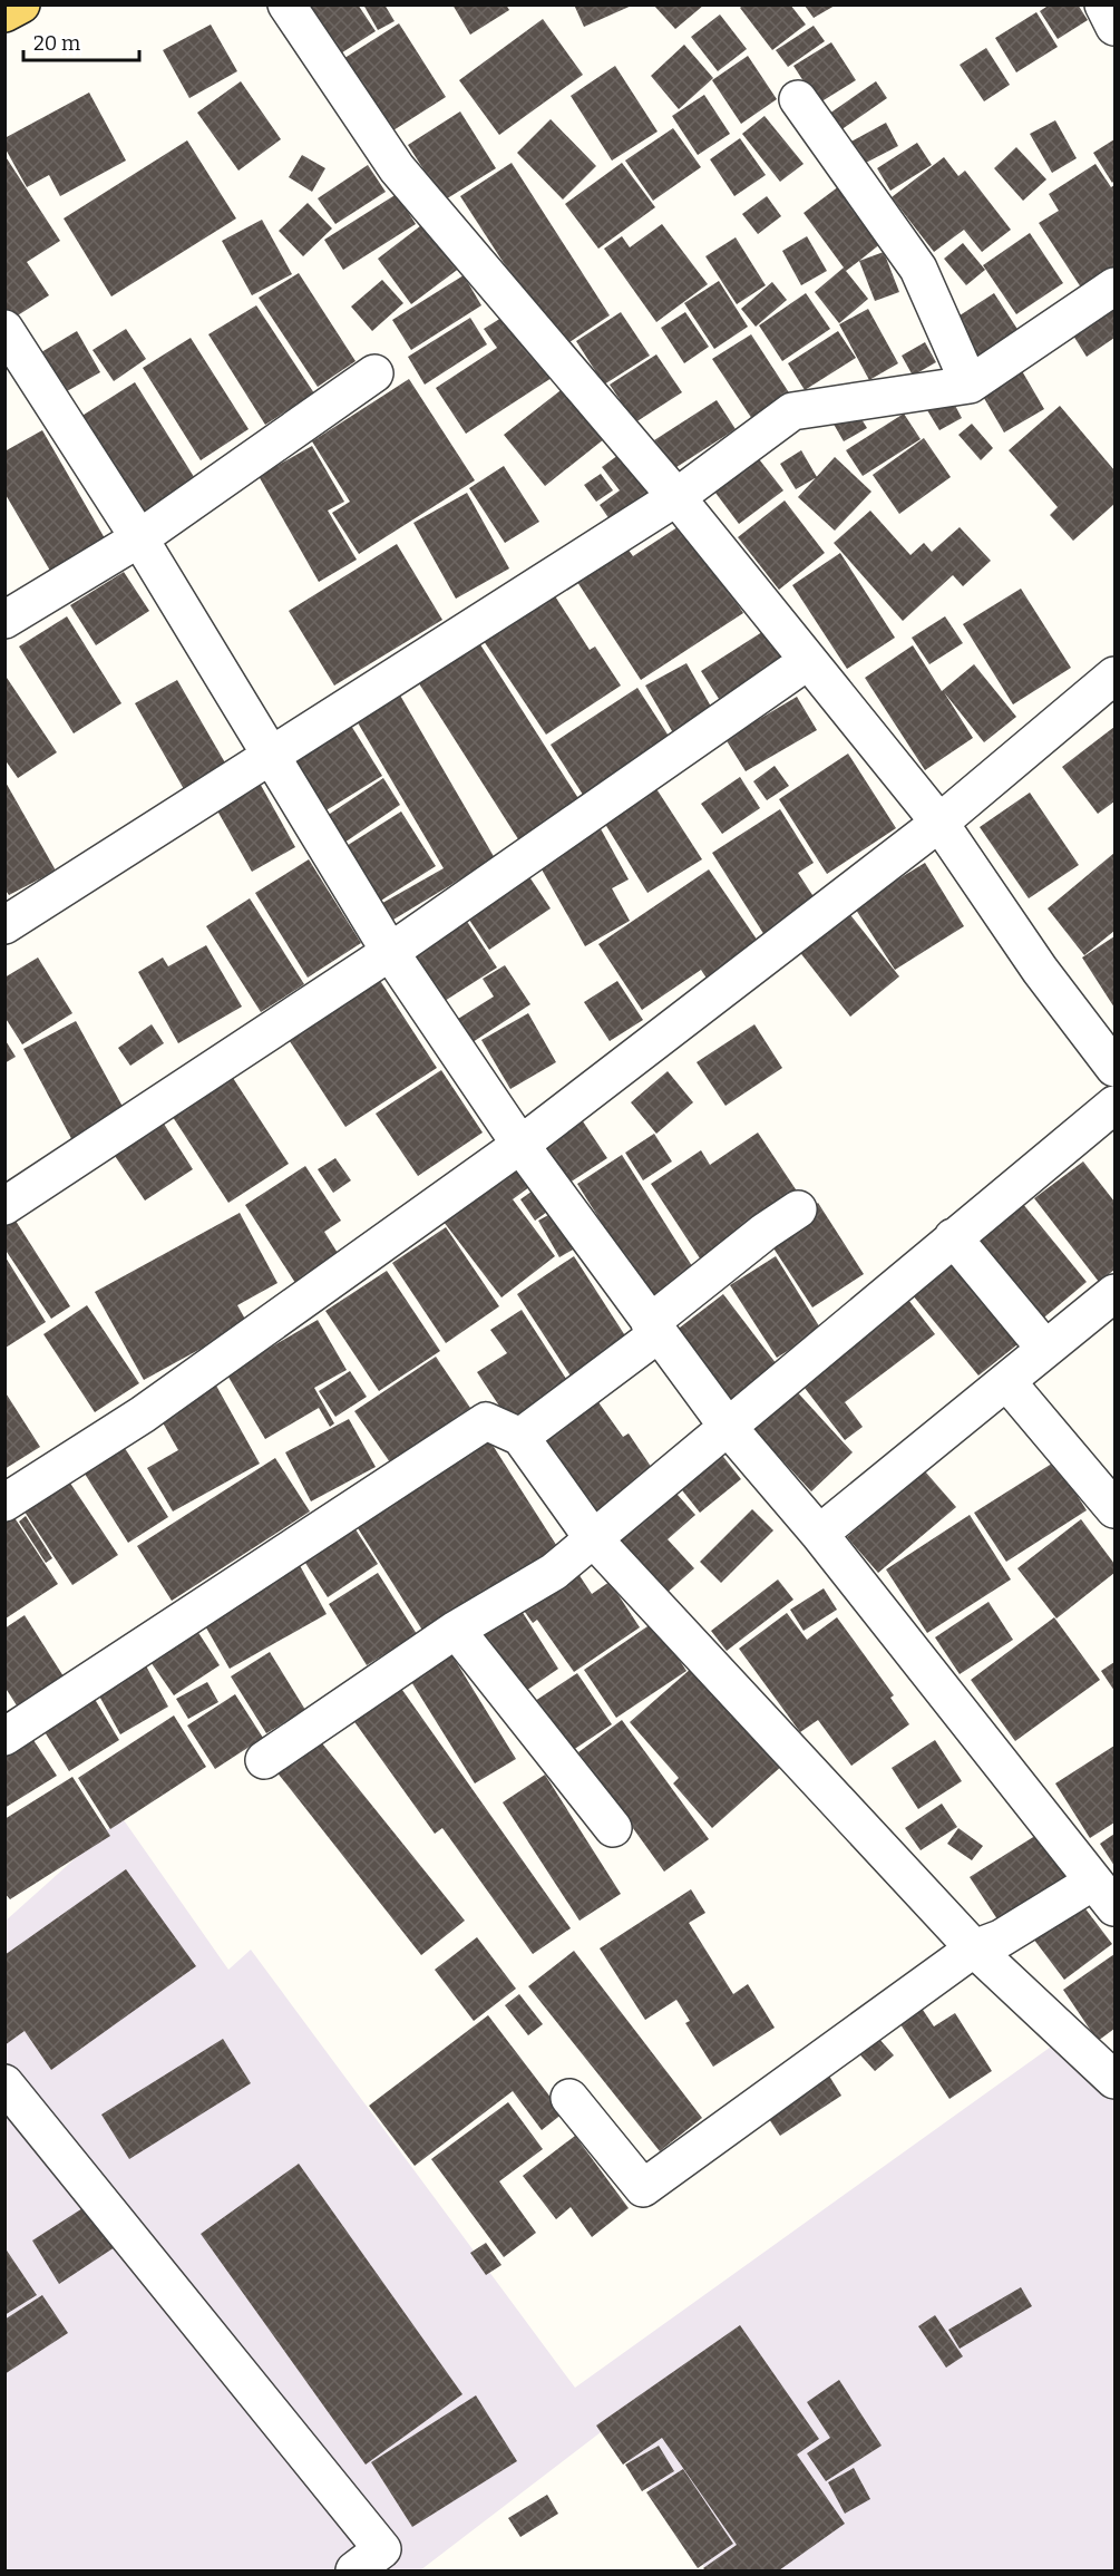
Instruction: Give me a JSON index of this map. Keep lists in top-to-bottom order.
{
  "scale_bar": "20 m"
}
